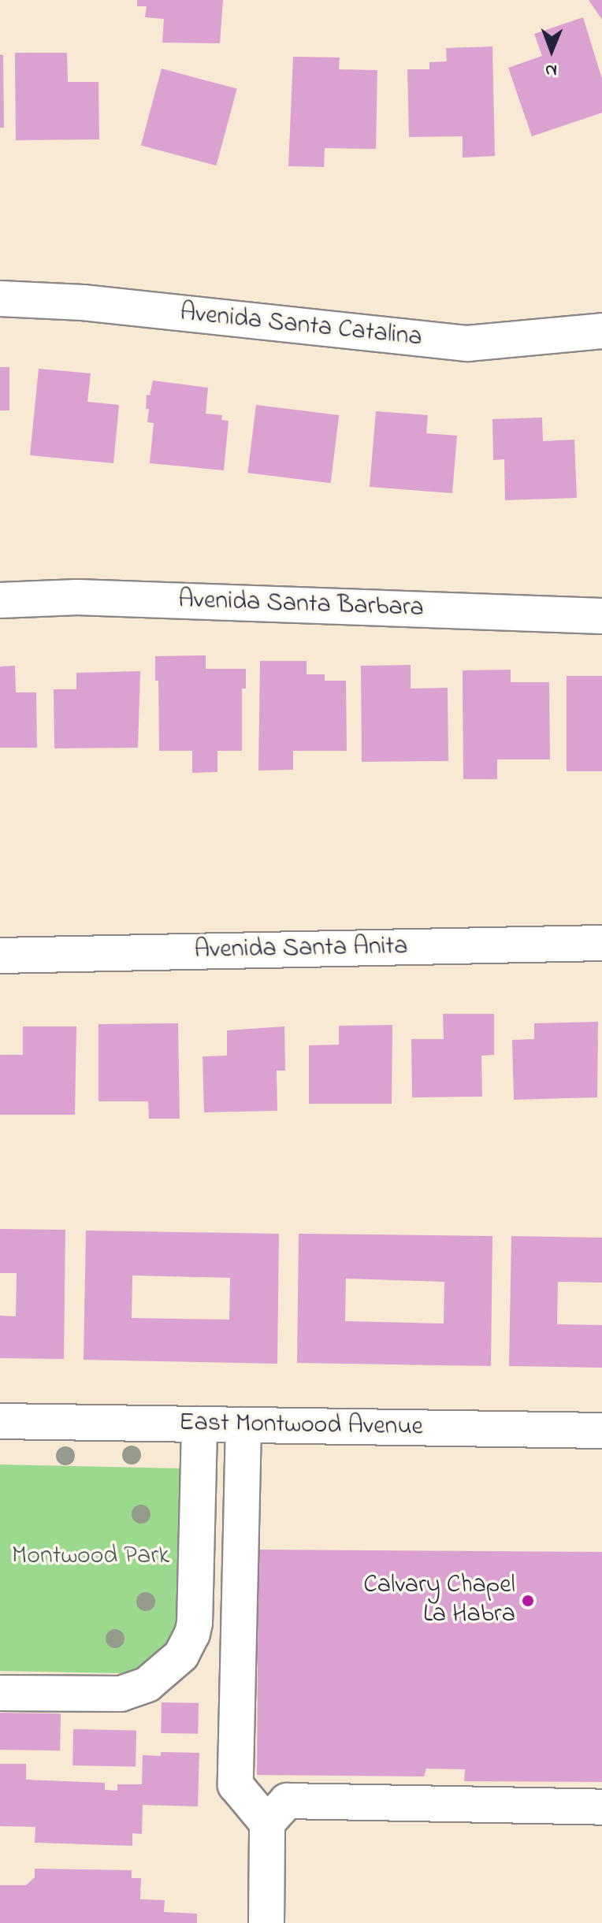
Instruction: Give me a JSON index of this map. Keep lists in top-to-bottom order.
{
  "streets": {
    "street": [
      "Avenida Santa Catalina",
      "Avenida Santa Barbara",
      "Avenida Santa Anita",
      "East Montwood Avenue"
    ]
  },
  "parks": ["Montwood Park"],
  "places": ["Calvary Chapel La Habra"],
  "north": "bottom"
}
